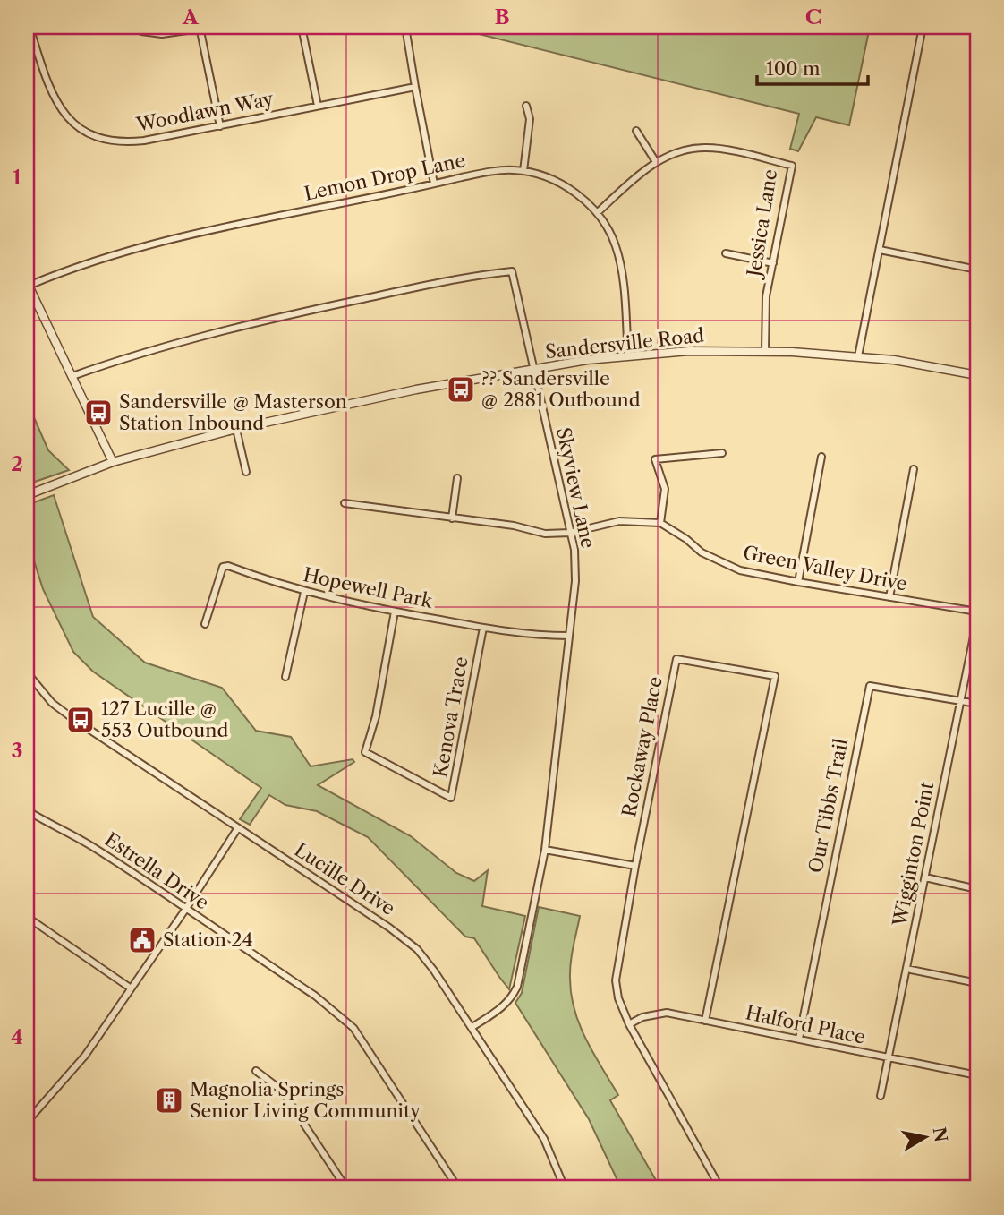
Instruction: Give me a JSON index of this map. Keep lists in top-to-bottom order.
{
  "streets": {
    "street": [
      "Woodlawn Way",
      "Lemon Drop Lane",
      "Jessica Lane",
      "Sandersville Road",
      "Skyview Lane",
      "Green Valley Drive",
      "Hopewell Park",
      "Kenova Trace",
      "Rockaway Place",
      "Our Tibbs Trail",
      "Wigginton Point",
      "Estrella Drive",
      "Lucille Drive",
      "Halford Place"
    ]
  },
  "crossings": [
    ["Lemon Drop Lane", "Jessica Lane"],
    ["Lemon Drop Lane", "Sandersville Road"],
    ["Jessica Lane", "Sandersville Road"],
    ["Sandersville Road", "Skyview Lane"],
    ["Skyview Lane", "Green Valley Drive"],
    ["Skyview Lane", "Hopewell Park"],
    ["Skyview Lane", "Lucille Drive"],
    ["Hopewell Park", "Kenova Trace"],
    ["Rockaway Place", "Halford Place"],
    ["Our Tibbs Trail", "Wigginton Point"],
    ["Our Tibbs Trail", "Halford Place"],
    ["Wigginton Point", "Halford Place"]
  ],
  "places": {
    "bus stop": ["?? Sandersville @ 2881 Outbound", "Sandersville @ Masterson Station Inbound", "127 Lucille @ 553 Outbound"],
    "public building": ["Station 24"],
    "building": ["Magnolia Springs Senior Living Community"]
  },
  "scale_bar": "100 m",
  "north": "right",
  "grid": {
    "columns": ["A", "B", "C"],
    "rows": [
      "1",
      "2",
      "3",
      "4"
    ]
  }
}
